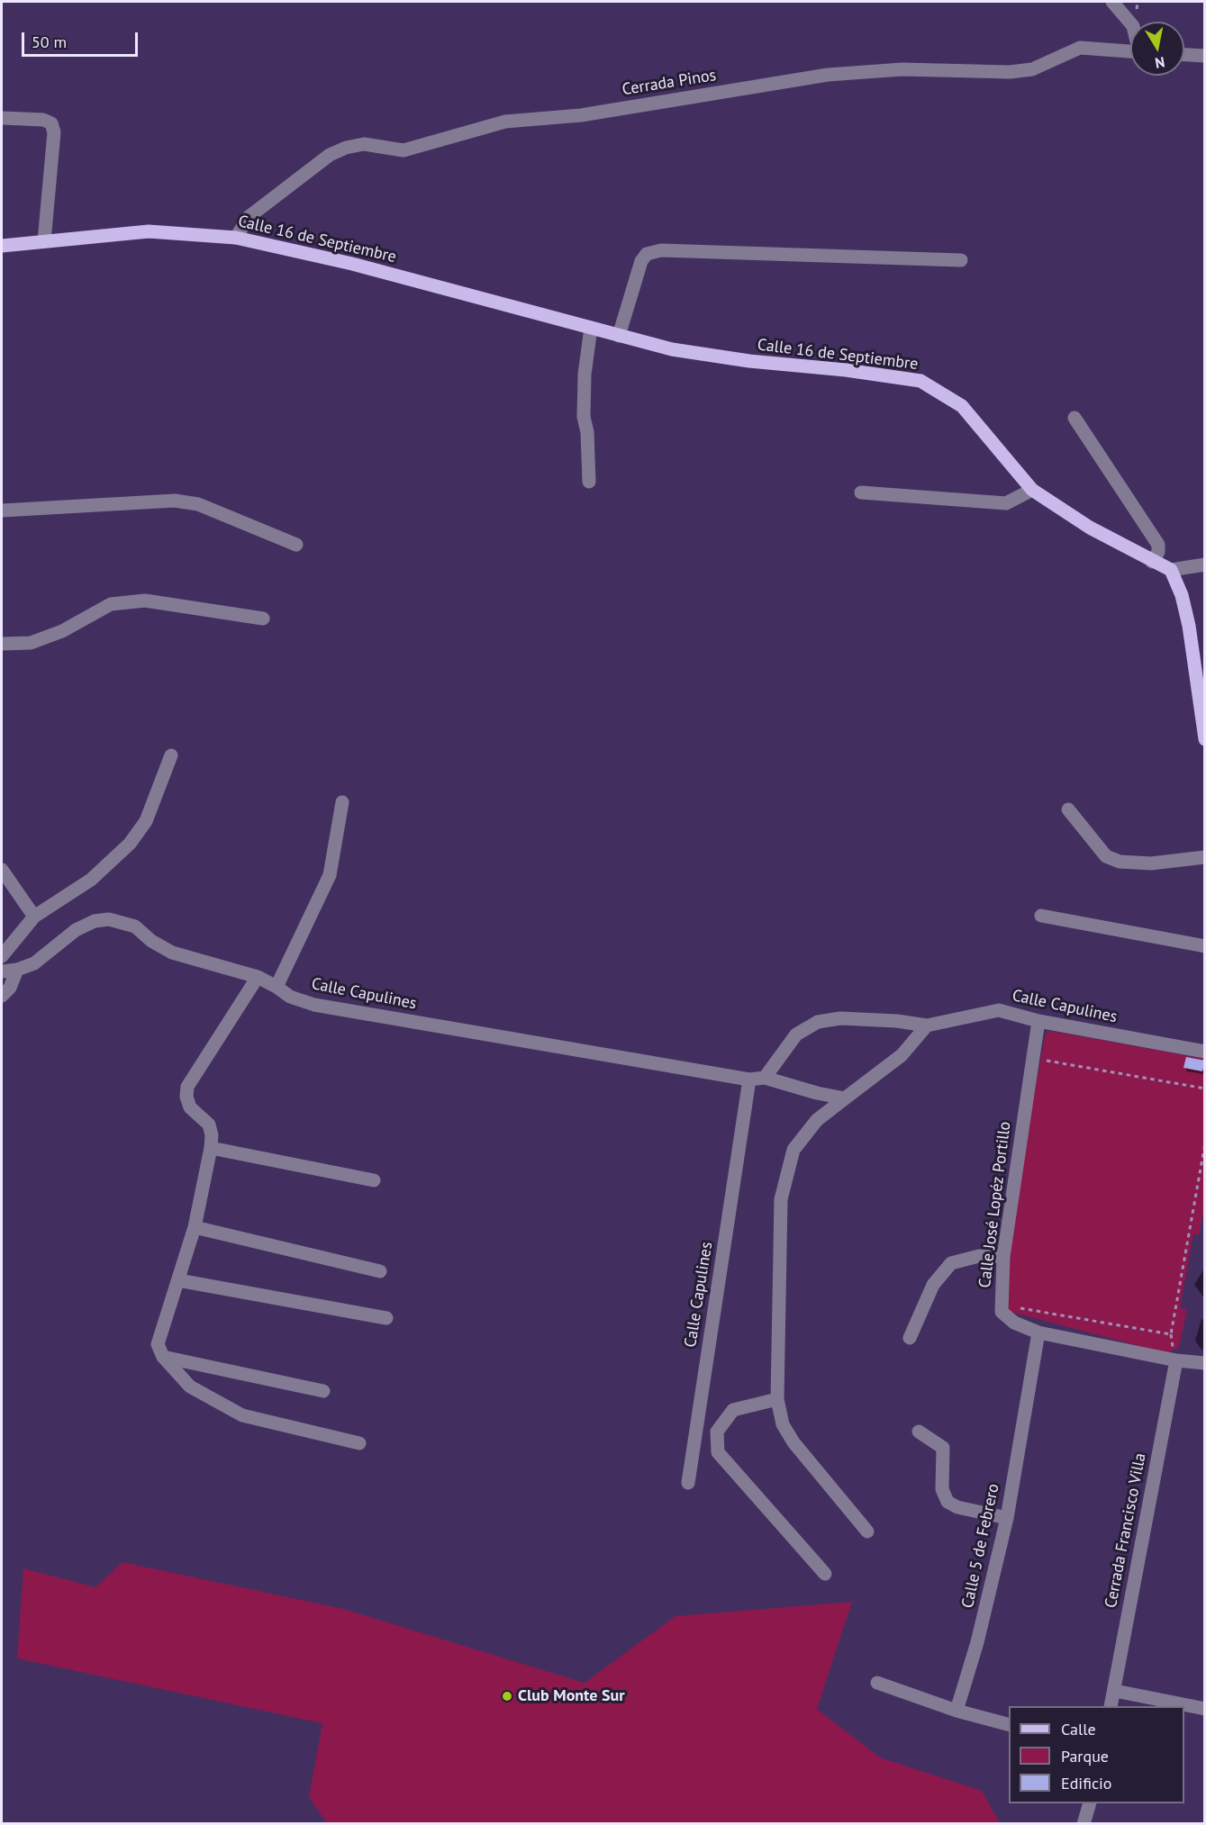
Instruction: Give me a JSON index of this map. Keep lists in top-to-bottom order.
{
  "streets": {
    "main road": ["Calle 16 de Septiembre"],
    "street": [
      "Cerrada Pinos",
      "Calle Capulines",
      "Calle José Lopéz Portillo",
      "Cerrada Francisco Villa",
      "Calle 5 de Febrero"
    ]
  },
  "crossings": [
    ["Cerrada Pinos", "Calle 16 de Septiembre"],
    ["Calle Capulines", "Calle José Lopéz Portillo"],
    ["Calle José Lopéz Portillo", "Cerrada Francisco Villa"],
    ["Calle José Lopéz Portillo", "Calle 5 de Febrero"]
  ],
  "places": ["Club Monte Sur"],
  "legend": ["Calle", "Parque", "Edificio"],
  "scale_bar": "50 m",
  "north": "bottom"
}
